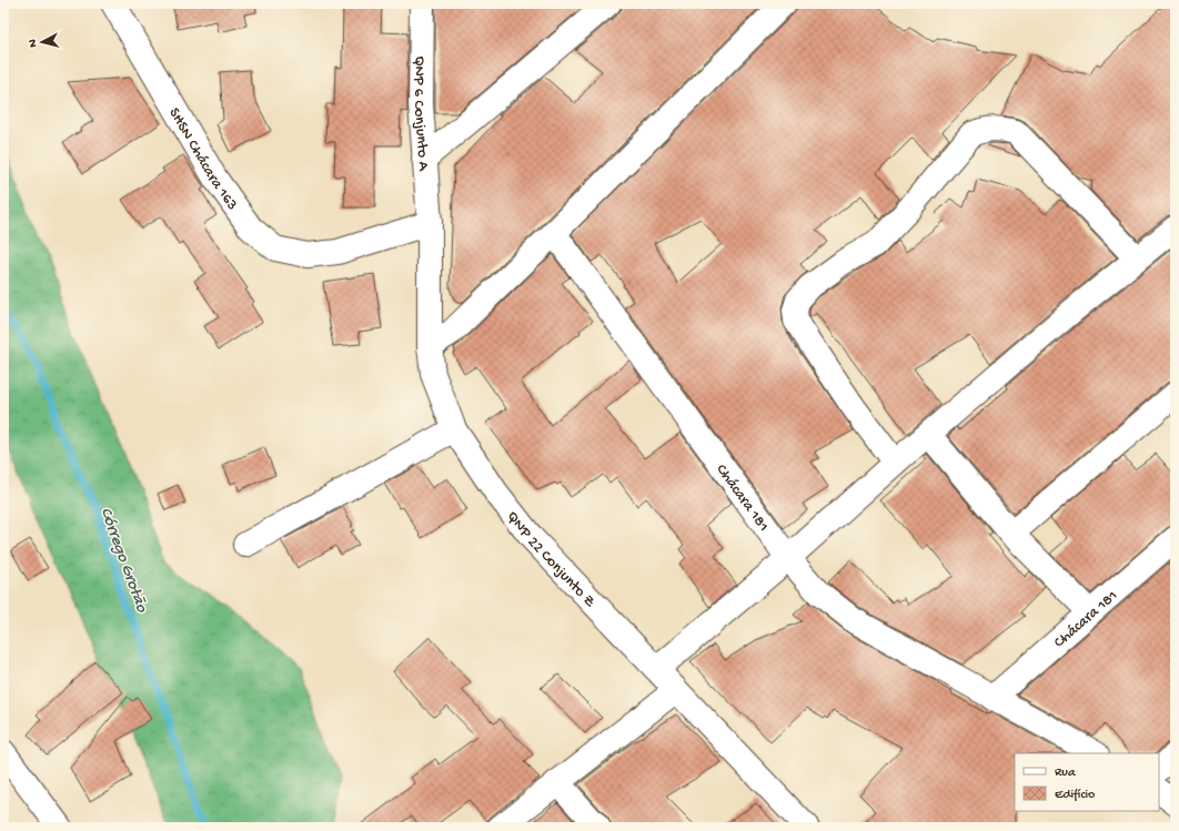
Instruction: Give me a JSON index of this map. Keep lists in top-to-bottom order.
{
  "streets": {
    "street": [
      "QNP 6 Conjunto A",
      "SHSN Chácara 163",
      "Chácara 181",
      "QNP 22 Conjunto Z"
    ]
  },
  "crossings": [
    ["QNP 6 Conjunto A", "SHSN Chácara 163"],
    ["QNP 6 Conjunto A", "QNP 22 Conjunto Z"],
    ["SHSN Chácara 163", "QNP 22 Conjunto Z"]
  ],
  "water": ["Córrego Grotão"],
  "legend": ["Rua", "Edifício"],
  "north": "left"
}
